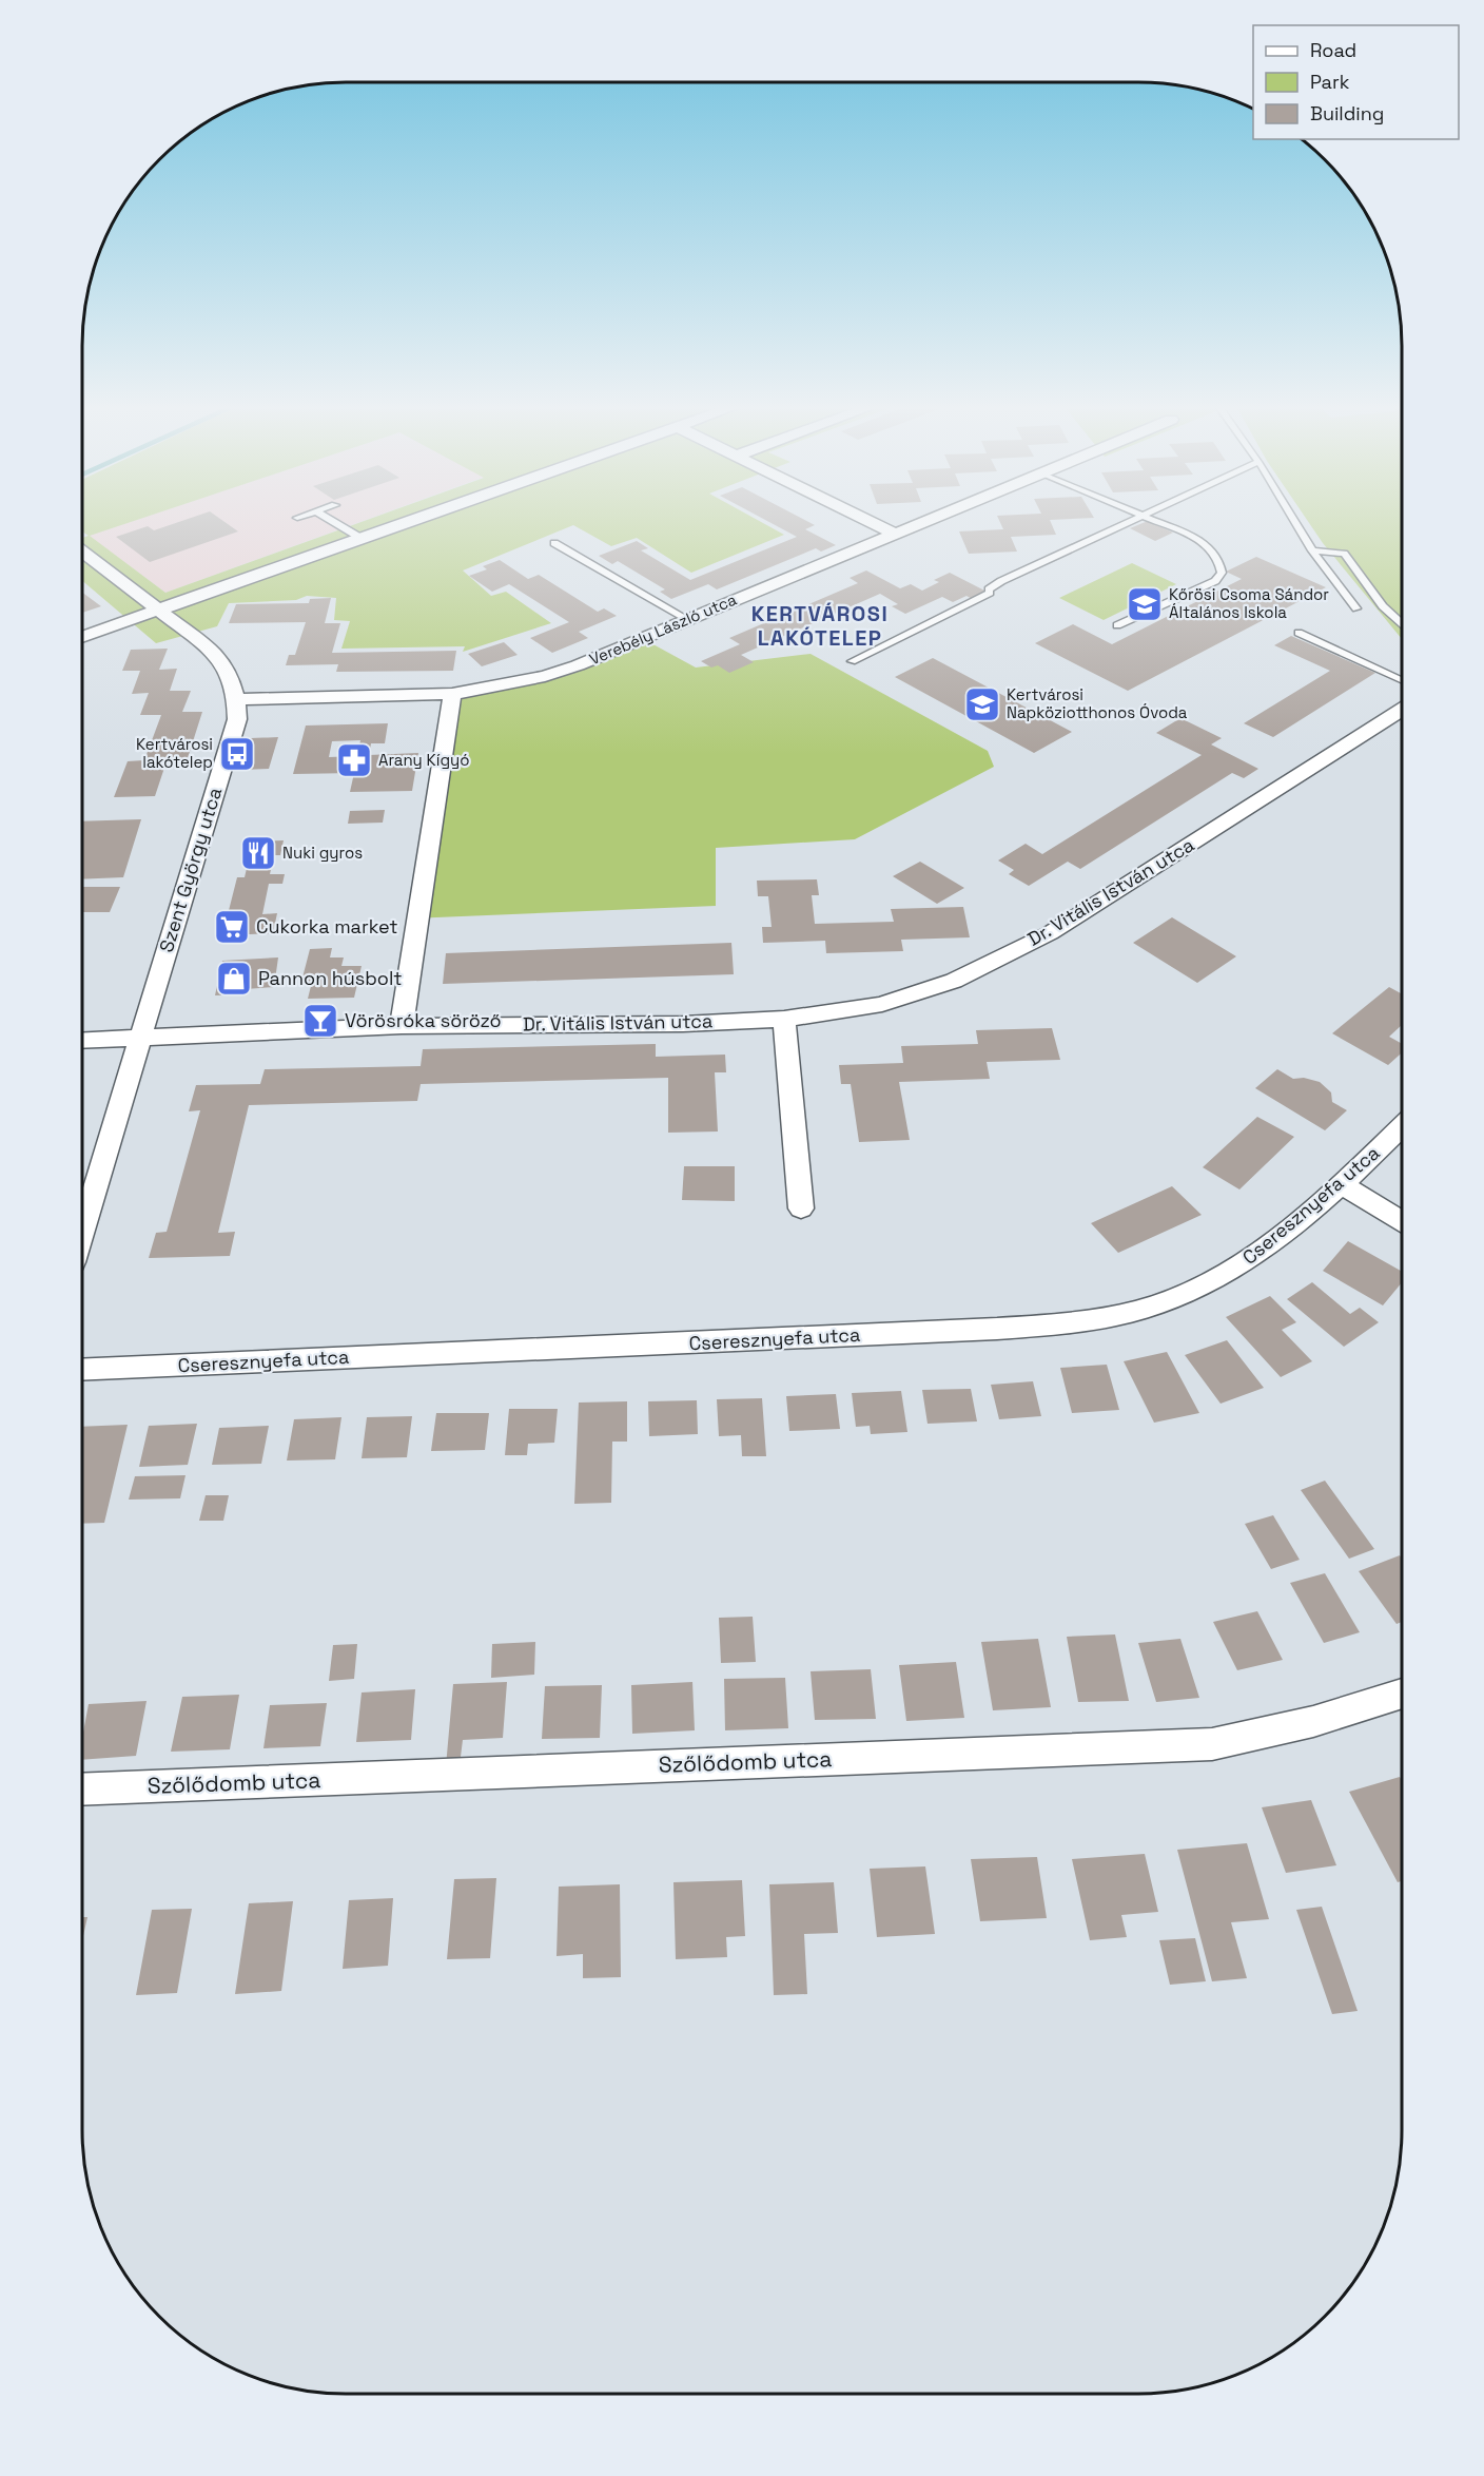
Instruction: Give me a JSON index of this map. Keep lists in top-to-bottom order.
{
  "streets": {
    "street": [
      "Verebély László utca",
      "Szent György utca",
      "Dr. Vitális István utca",
      "Cseresznyefa utca",
      "Szőlődomb utca"
    ]
  },
  "crossings": [
    ["Verebély László utca", "Szent György utca"],
    ["Szent György utca", "Dr. Vitális István utca"]
  ],
  "districts": ["KERTVÁROSI LAKÓTELEP"],
  "places": {
    "school or university": ["Kőrösi Csoma Sándor Általános Iskola", "Kertvárosi Napköziotthonos Óvoda"],
    "bus stop": ["Kertvárosi lakótelep"],
    "pharmacy": ["Arany Kígyó"],
    "restaurant": ["Nuki gyros"],
    "supermarket": ["Cukorka market"],
    "shop": ["Pannon húsbolt"],
    "bar": ["Vörösróka söröző"]
  },
  "legend": ["Road", "Park", "Building"]
}
